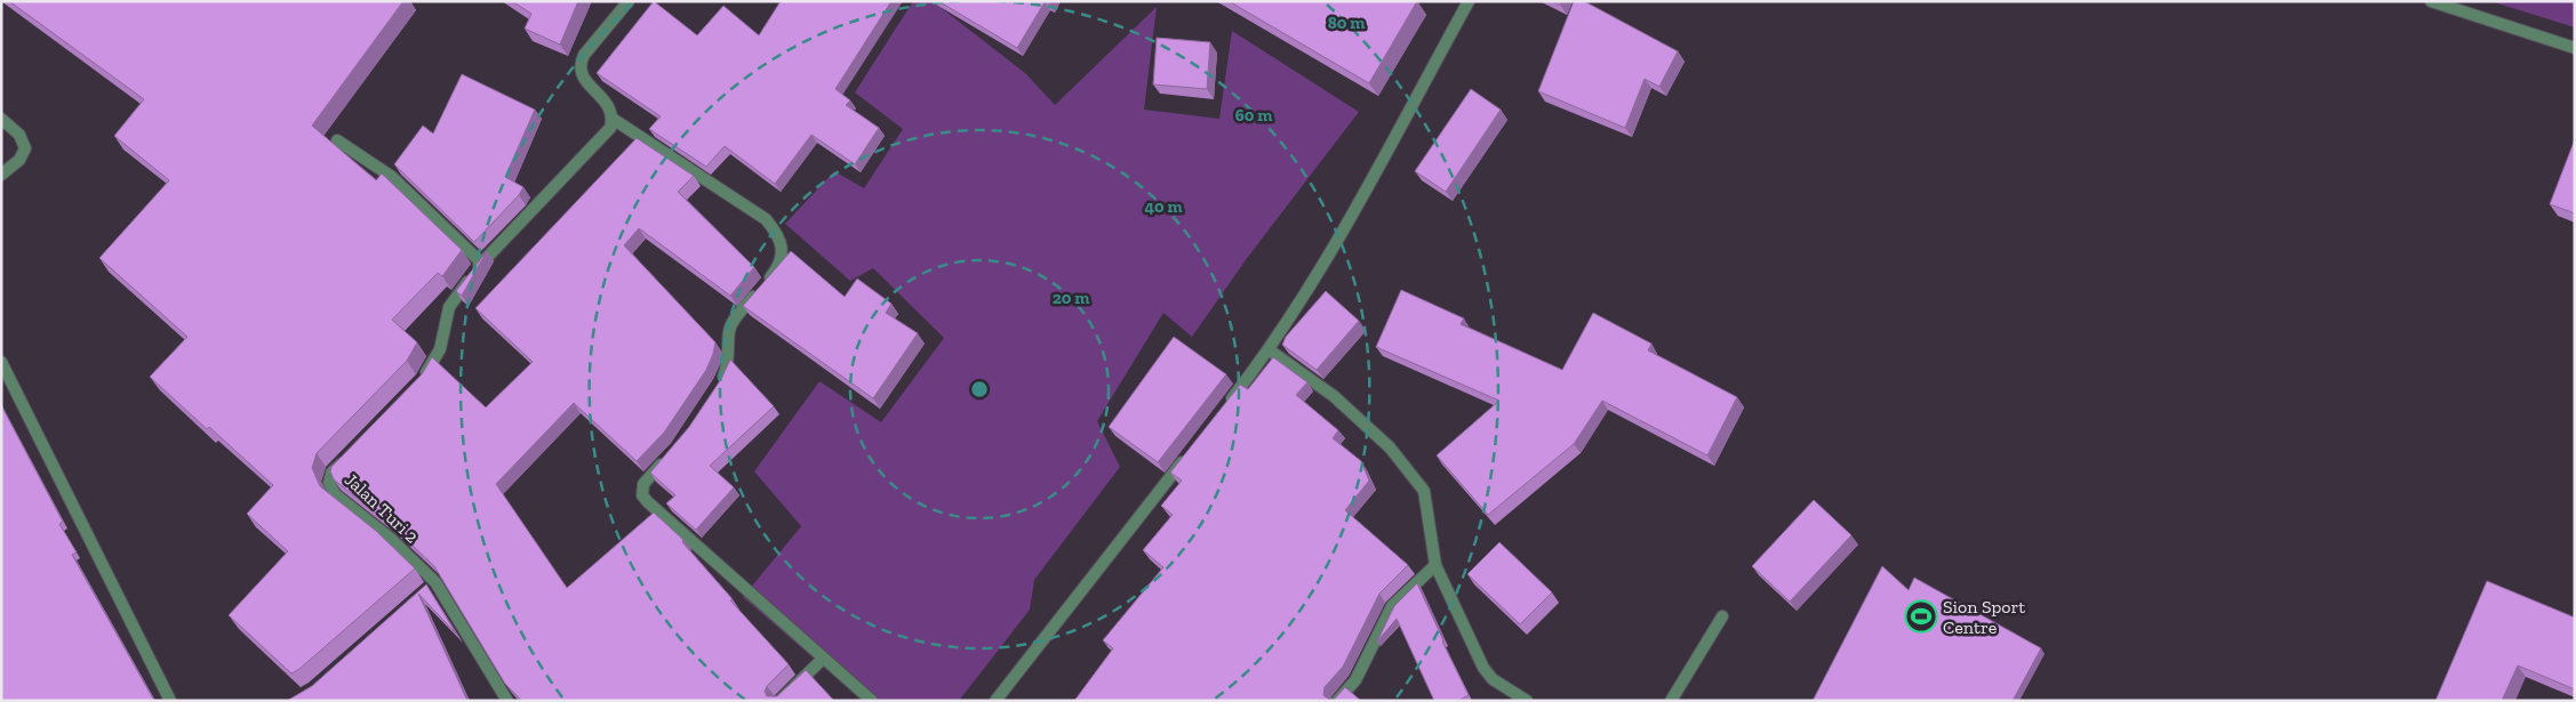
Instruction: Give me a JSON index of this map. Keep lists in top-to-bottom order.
{
  "streets": {
    "street": ["Jalan Turi 2"]
  },
  "places": {
    "sports": ["Sion Sport Centre"]
  },
  "rings": [
    "80 m",
    "60 m",
    "40 m",
    "20 m"
  ]
}
